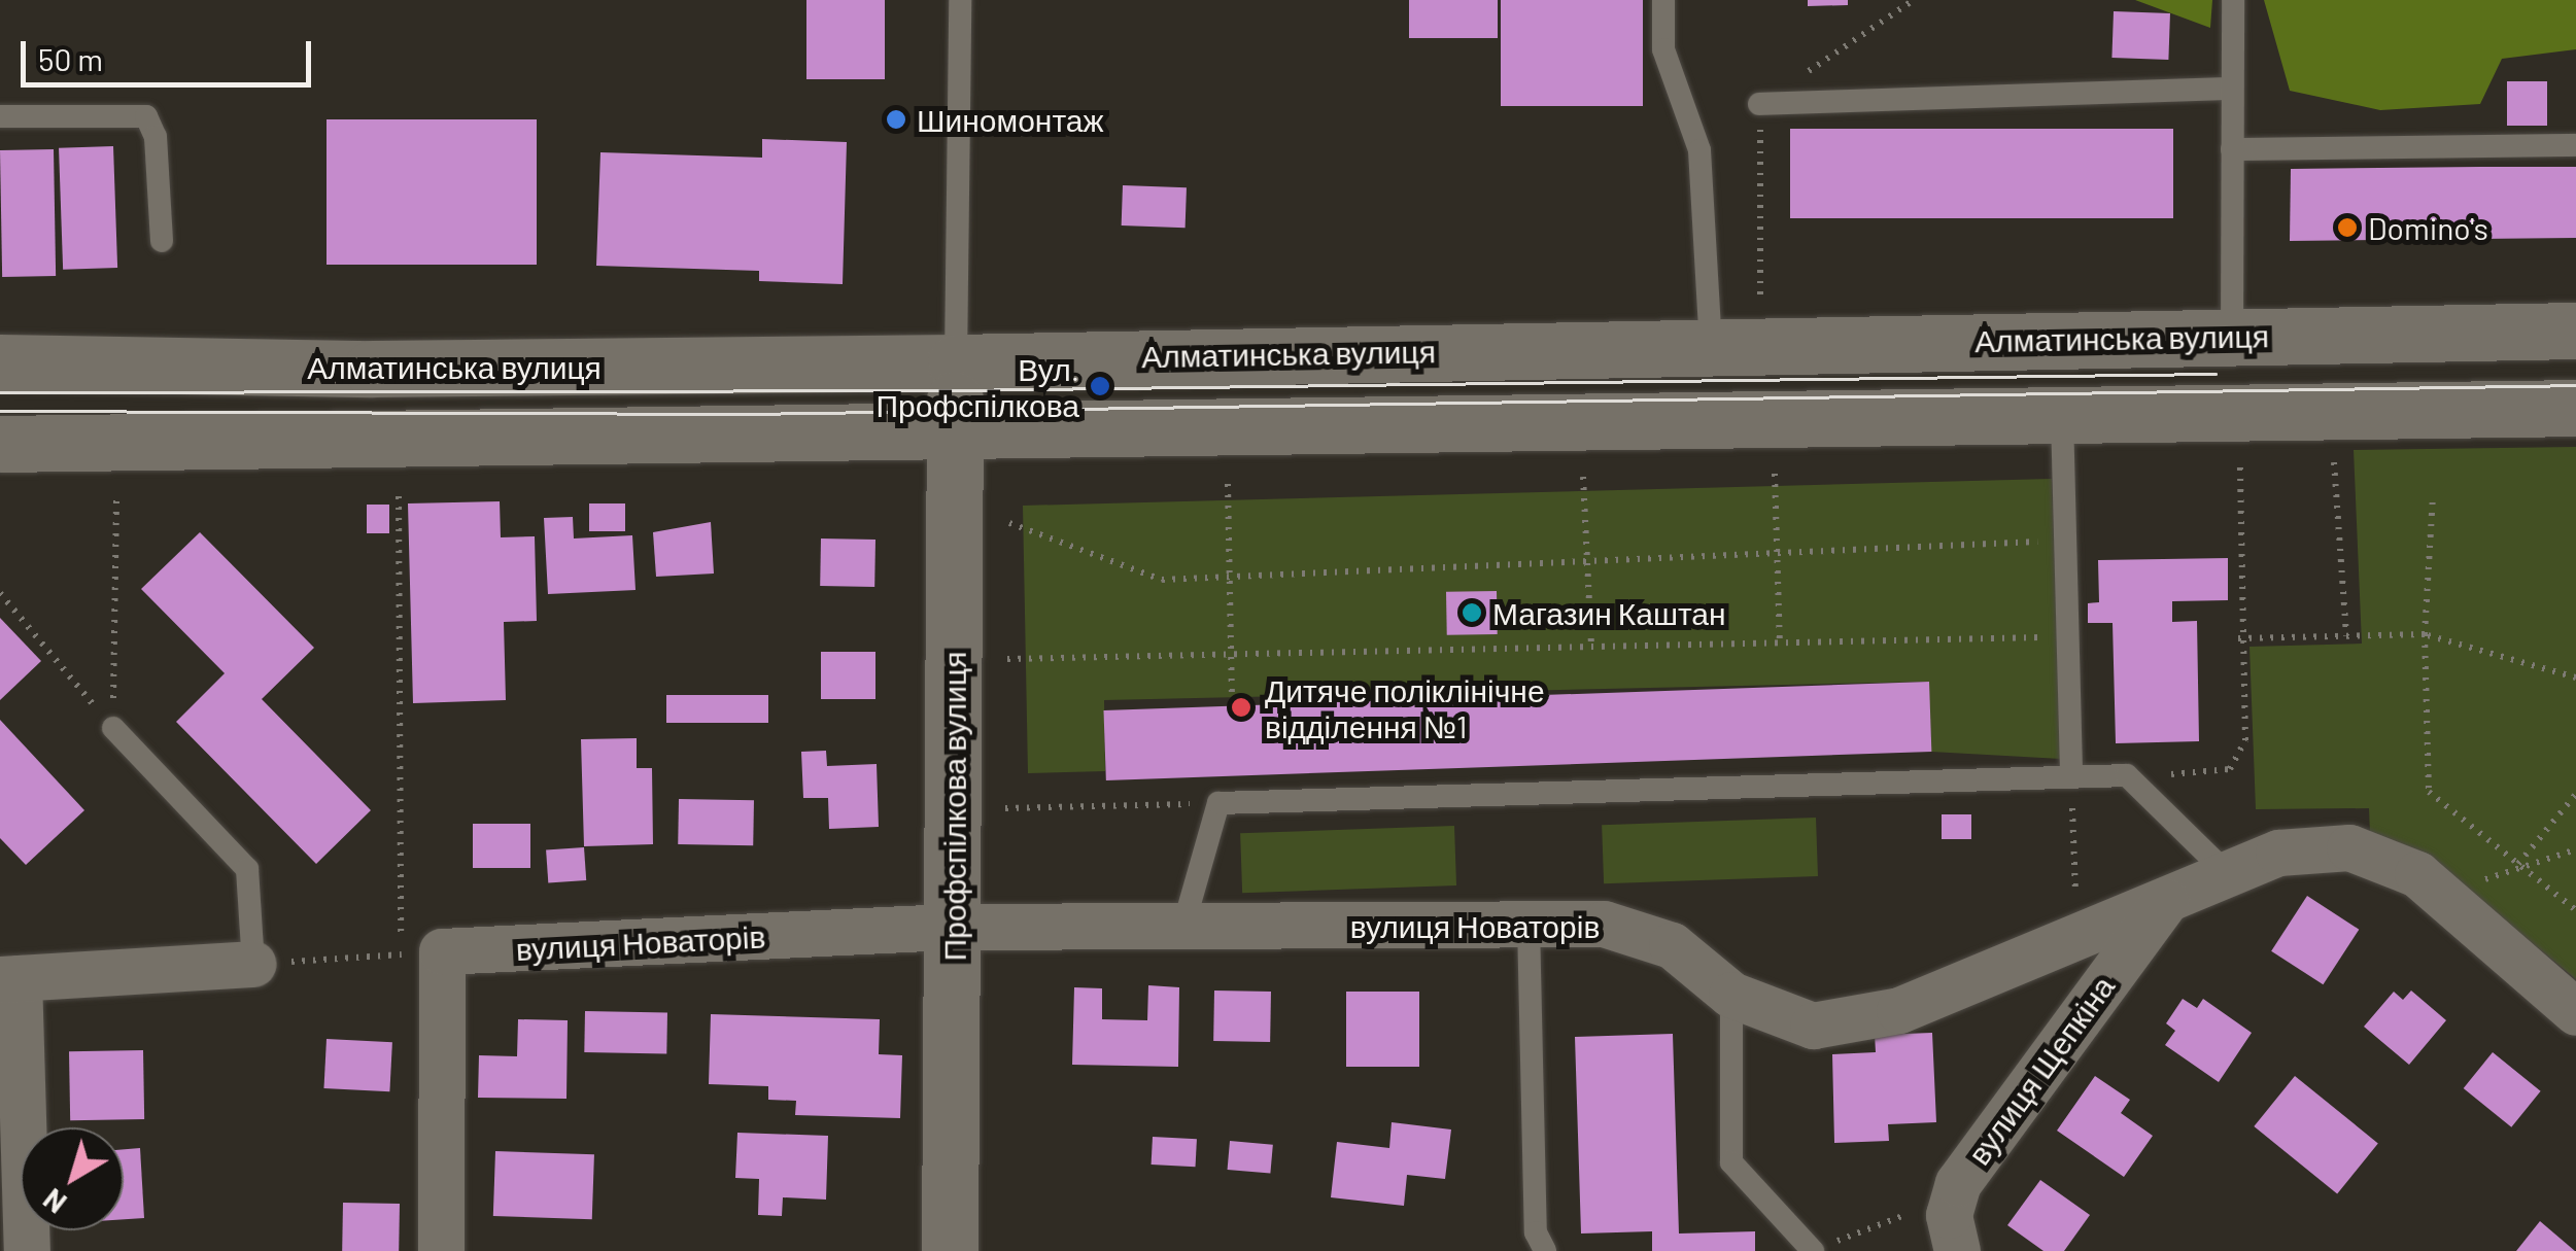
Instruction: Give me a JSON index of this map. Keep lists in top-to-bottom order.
{
  "streets": {
    "street": [
      "Алматинська вулиця",
      "Профспілкова вулиця",
      "вулиця Новаторів",
      "вулиця Щепкіна"
    ]
  },
  "crossings": [
    ["Алматинська вулиця", "Профспілкова вулиця"],
    ["Профспілкова вулиця", "вулиця Новаторів"],
    ["вулиця Новаторів", "вулиця Щепкіна"]
  ],
  "places": [
    "Шиномонтаж",
    "Domino's",
    "Вул. Профспілкова",
    "Магазин Каштан",
    "Дитяче поліклінічне відділення №1"
  ],
  "scale_bar": "50 m",
  "north": "bottom left"
}
